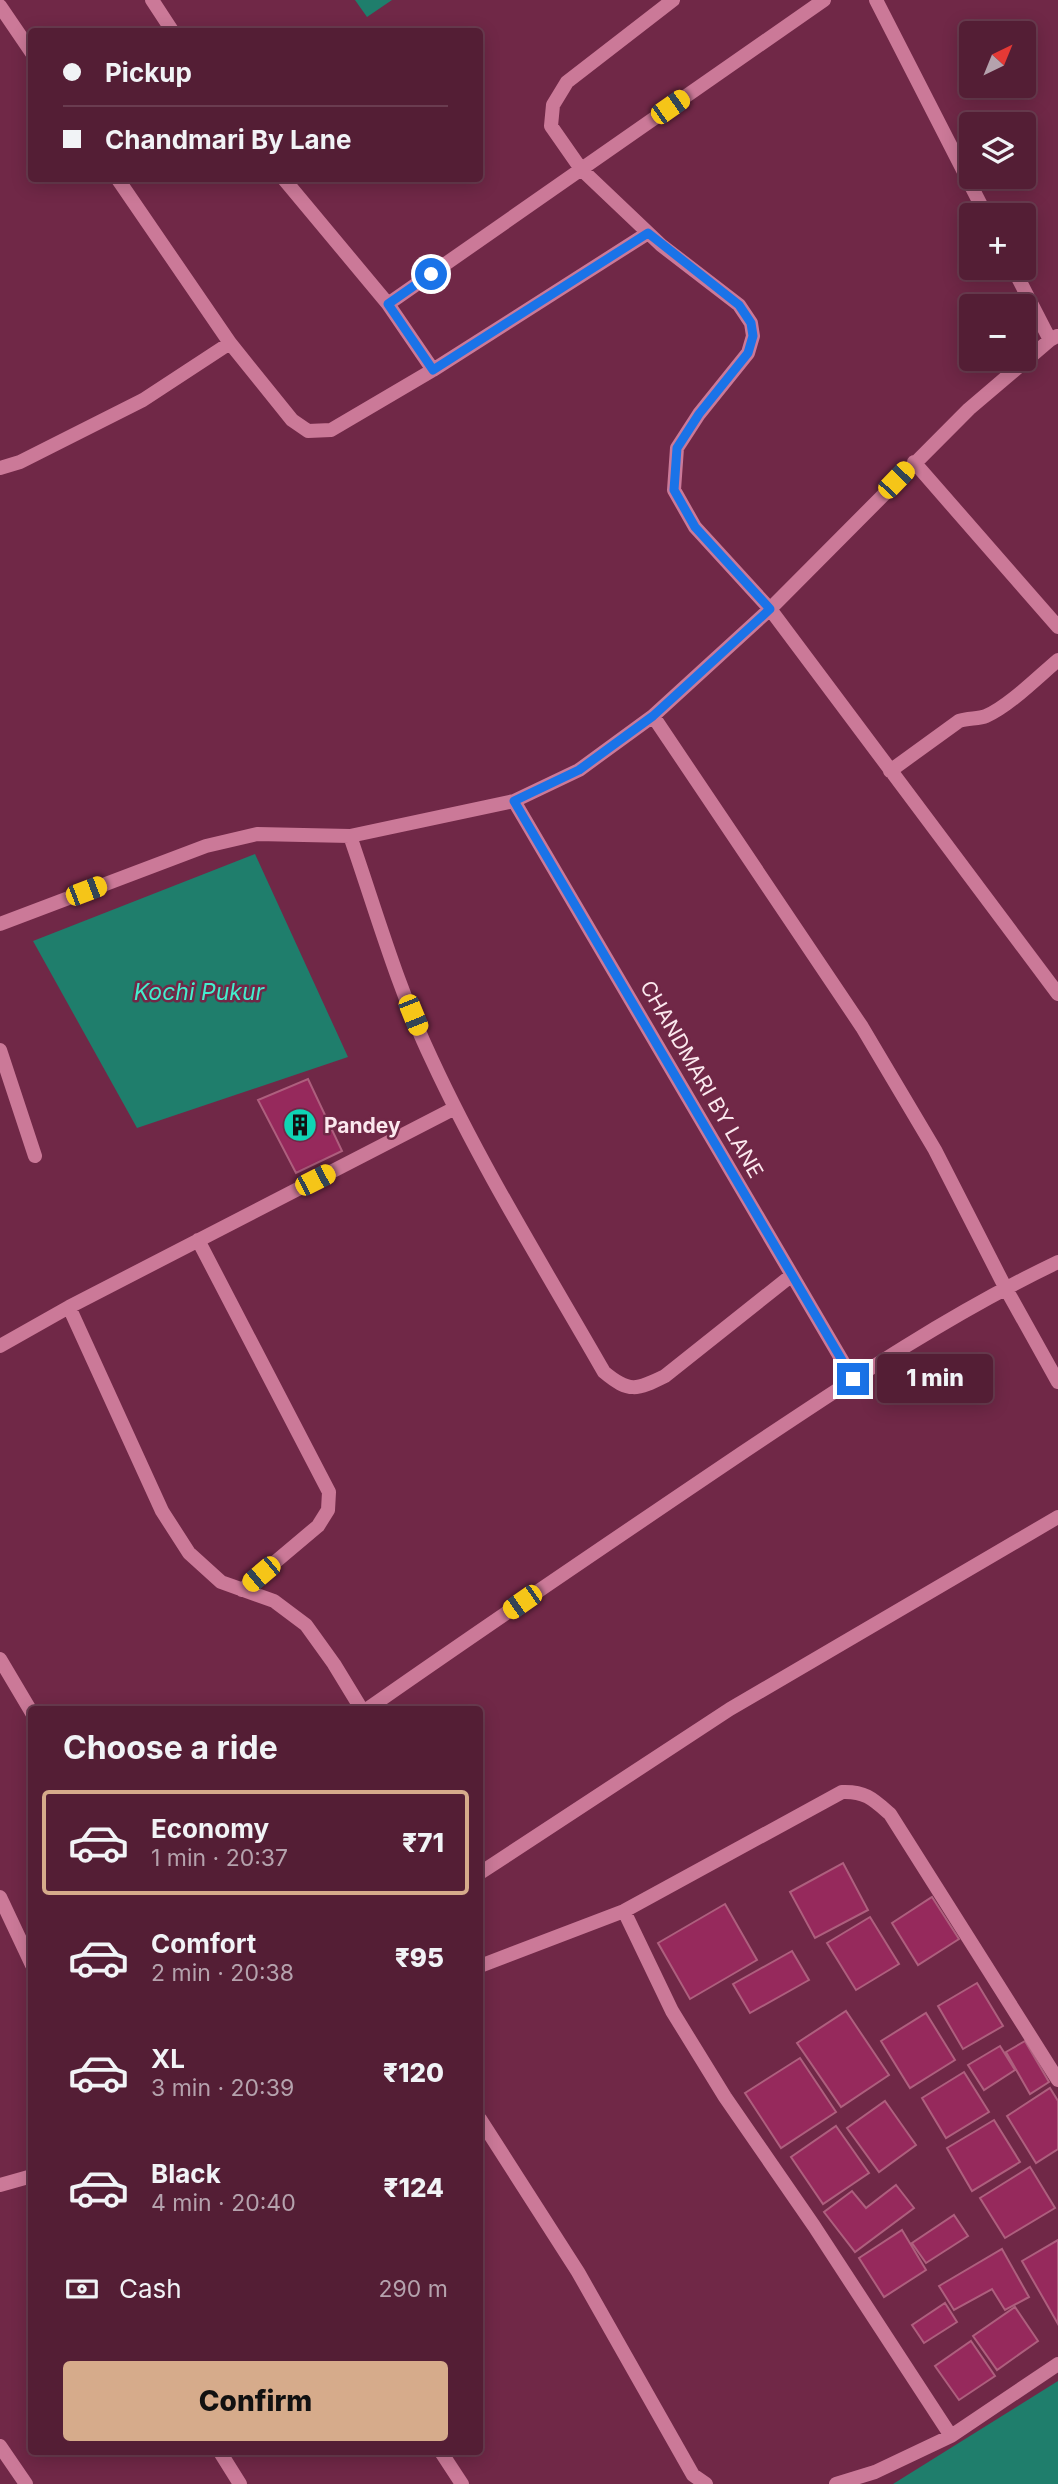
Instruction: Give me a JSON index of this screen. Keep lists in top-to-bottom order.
{
  "streets": {
    "street": ["CHANDMARI BY LANE"]
  },
  "water": ["Kochi Pukur"],
  "places": {
    "building": ["Pandey"]
  },
  "north": "top right",
  "page": {
    "map_buttons": ["+", "−"],
    "banner": ["Pickup", "Chandmari By Lane"],
    "bubble": "1 min",
    "heading": "Choose a ride",
    "list": [
      {
        "name": "Economy",
        "note": "1 min · 20:37",
        "value": "₹71"
      },
      {
        "name": "Comfort",
        "note": "2 min · 20:38",
        "value": "₹95"
      },
      {
        "name": "XL",
        "note": "3 min · 20:39",
        "value": "₹120"
      },
      {
        "name": "Black",
        "note": "4 min · 20:40",
        "value": "₹124"
      }
    ],
    "pay": ["Cash", "290 m"],
    "buttons": "Confirm"
  }
}
